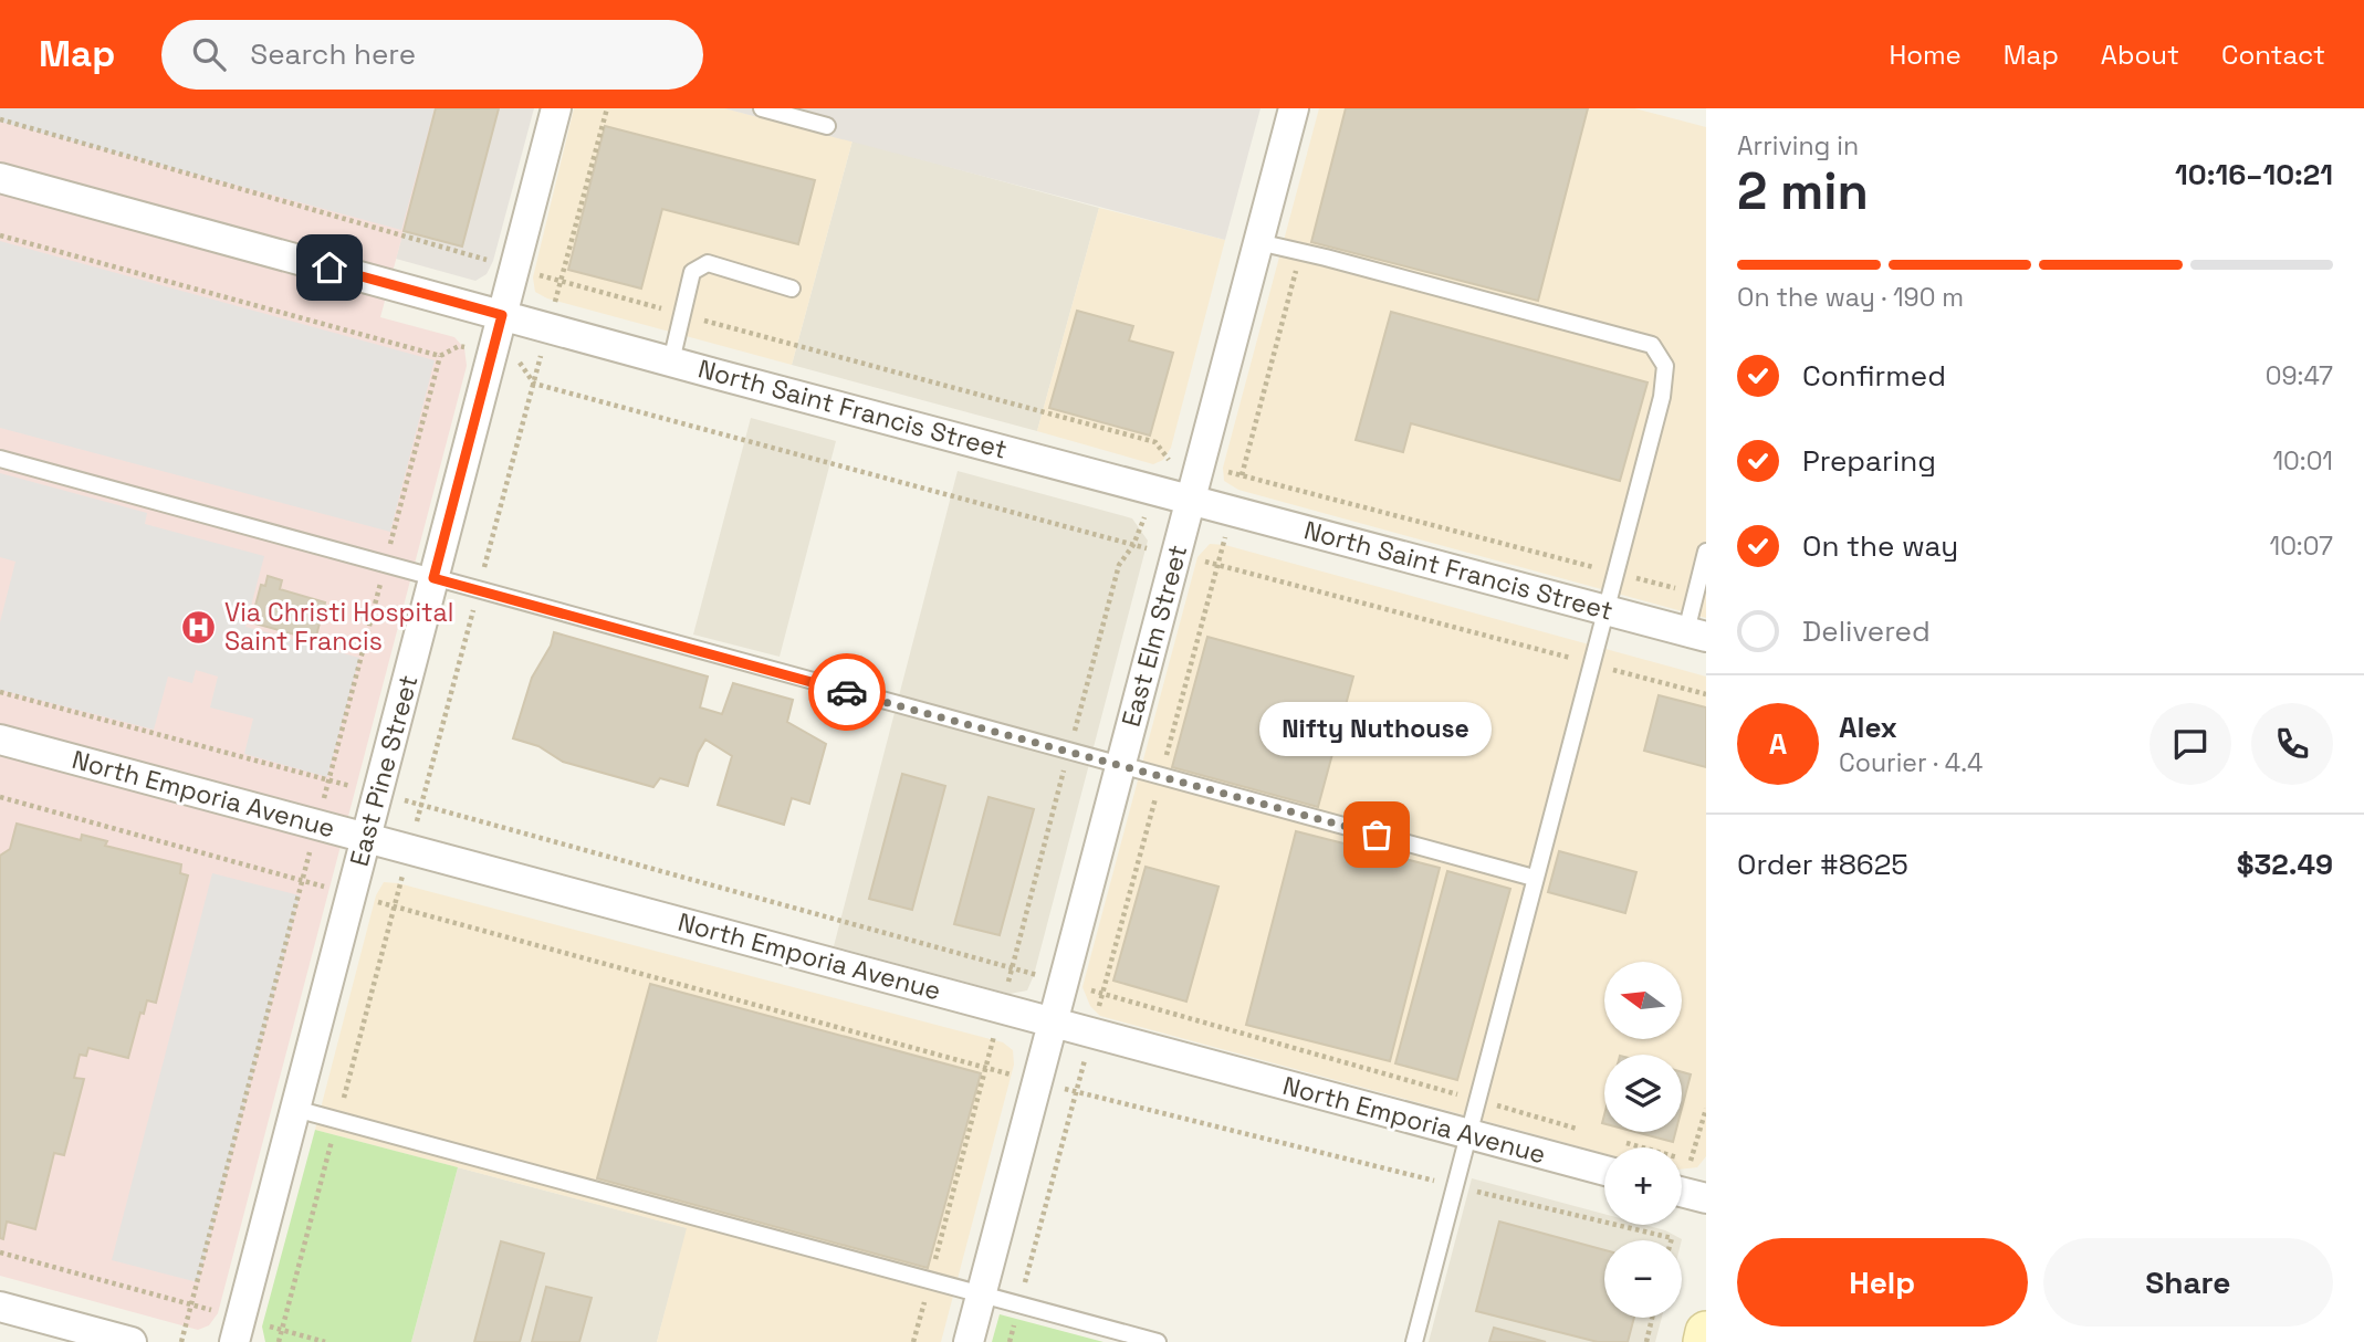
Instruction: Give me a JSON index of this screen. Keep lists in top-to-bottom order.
{
  "streets": {
    "street": [
      "North Saint Francis Street",
      "East Elm Street",
      "East Pine Street",
      "North Emporia Avenue"
    ]
  },
  "crossings": [
    ["North Saint Francis Street", "East Elm Street"],
    ["North Saint Francis Street", "East Pine Street"],
    ["East Elm Street", "North Emporia Avenue"],
    ["East Pine Street", "North Emporia Avenue"]
  ],
  "places": {
    "hospital": ["Via Christi Hospital Saint Francis"],
    "other": ["Nifty Nuthouse"]
  },
  "north": "left",
  "page": {
    "header": "Map",
    "search": "Search here",
    "nav": [
      "Home",
      "Map",
      "About",
      "Contact"
    ],
    "heading": ["2 min", "Arriving in", "10:16–10:21"],
    "panel": [
      "Alex",
      "Courier · 4.4",
      "Order #8625",
      "$32.49"
    ],
    "bar": "On the way · 190 m",
    "list": [
      ["Confirmed", "09:47"],
      ["Preparing", "10:01"],
      ["On the way", "10:07"],
      "Delivered"
    ],
    "bubble": "Nifty Nuthouse",
    "round": "A",
    "map_buttons": ["+", "−"],
    "buttons": ["Help", "Share"]
  }
}
